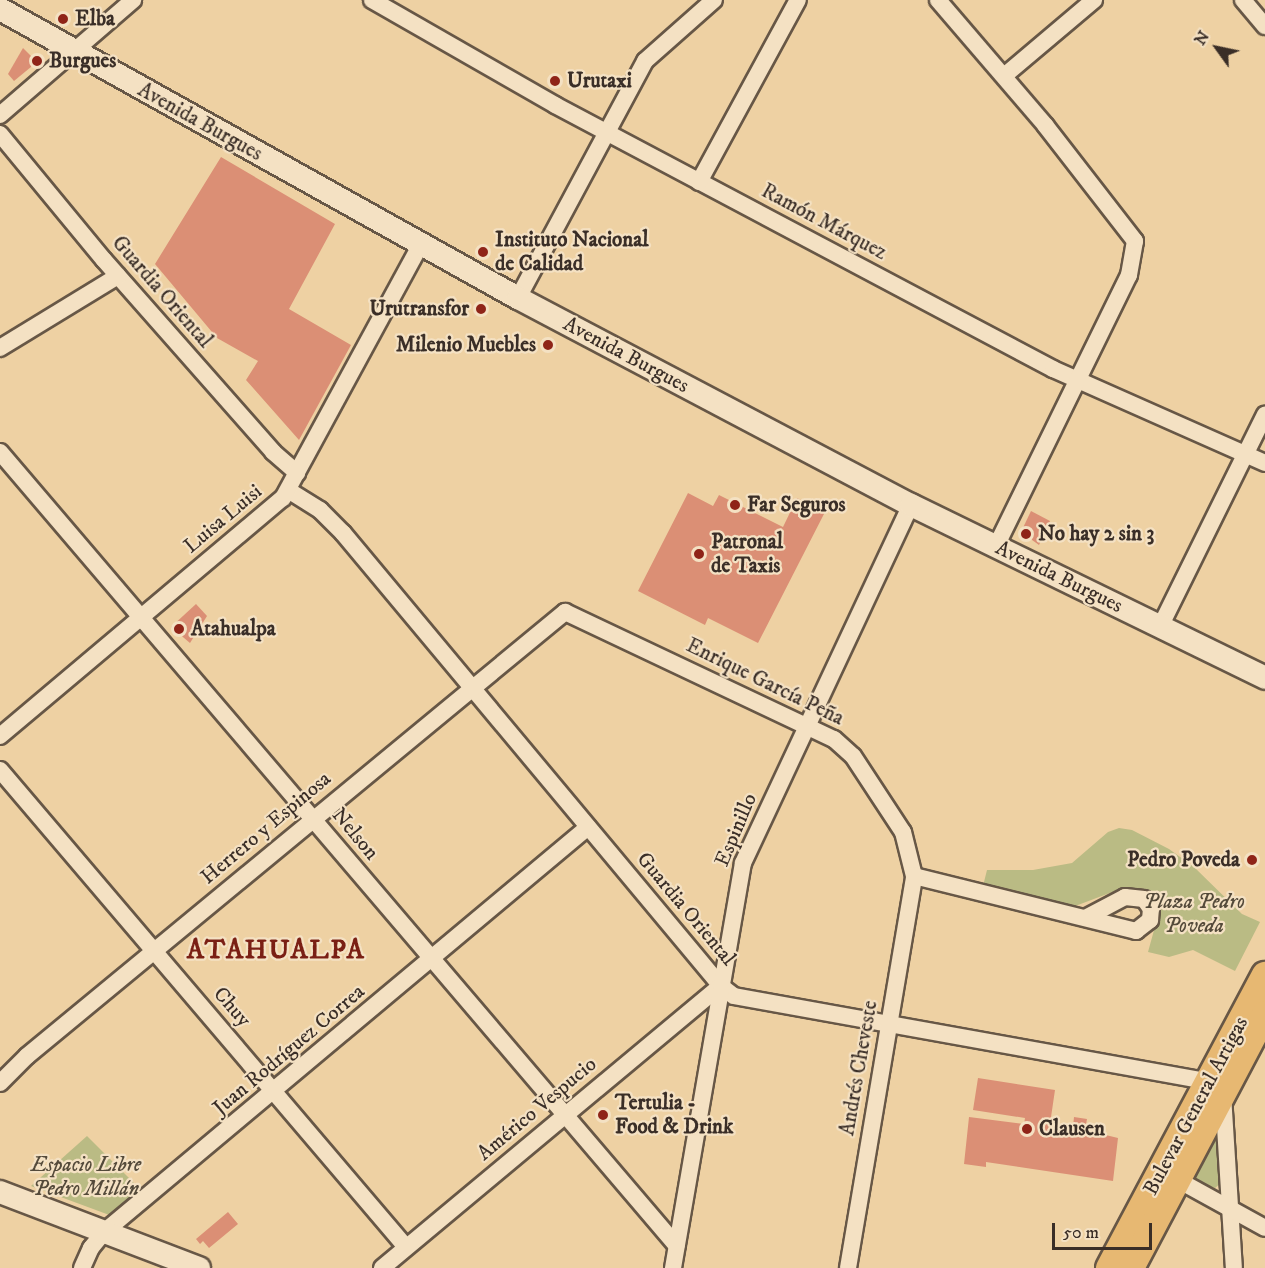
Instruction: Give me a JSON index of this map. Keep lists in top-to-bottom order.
{
  "streets": {
    "main road": ["Bulevar General Artigas"],
    "street": [
      "Avenida Burgues",
      "Ramón Márquez",
      "Guardia Oriental",
      "Luisa Luisi",
      "Enrique García Peña",
      "Herrero y Espinosa",
      "Espinillo",
      "Nelson",
      "Chuy",
      "Juan Rodríguez Correa",
      "Andrés Cheveste",
      "Américo Vespucio"
    ]
  },
  "crossings": [
    ["Avenida Burgues", "Luisa Luisi"],
    ["Avenida Burgues", "Espinillo"],
    ["Guardia Oriental", "Luisa Luisi"],
    ["Guardia Oriental", "Herrero y Espinosa"],
    ["Guardia Oriental", "Espinillo"],
    ["Guardia Oriental", "Juan Rodríguez Correa"],
    ["Guardia Oriental", "Andrés Cheveste"],
    ["Guardia Oriental", "Bulevar General Artigas"],
    ["Guardia Oriental", "Américo Vespucio"],
    ["Luisa Luisi", "Nelson"],
    ["Enrique García Peña", "Herrero y Espinosa"],
    ["Enrique García Peña", "Espinillo"],
    ["Enrique García Peña", "Andrés Cheveste"],
    ["Herrero y Espinosa", "Nelson"],
    ["Herrero y Espinosa", "Chuy"],
    ["Espinillo", "Nelson"],
    ["Espinillo", "Américo Vespucio"],
    ["Nelson", "Juan Rodríguez Correa"],
    ["Nelson", "Américo Vespucio"],
    ["Chuy", "Juan Rodríguez Correa"],
    ["Chuy", "Américo Vespucio"]
  ],
  "districts": ["ATAHUALPA"],
  "parks": ["Plaza Pedro Poveda", "Espacio Libre Pedro Millán"],
  "places": [
    "Elba",
    "Burgues",
    "Urutaxi",
    "Instituto Nacional de Calidad",
    "Urutransfor",
    "Milenio Muebles",
    "Far Seguros",
    "No hay 2 sin 3",
    "Patronal de Taxis",
    "Atahualpa",
    "Pedro Poveda",
    "Tertulia - Food & Drink",
    "Clausen"
  ],
  "scale_bar": "50 m",
  "north": "top left"
}
